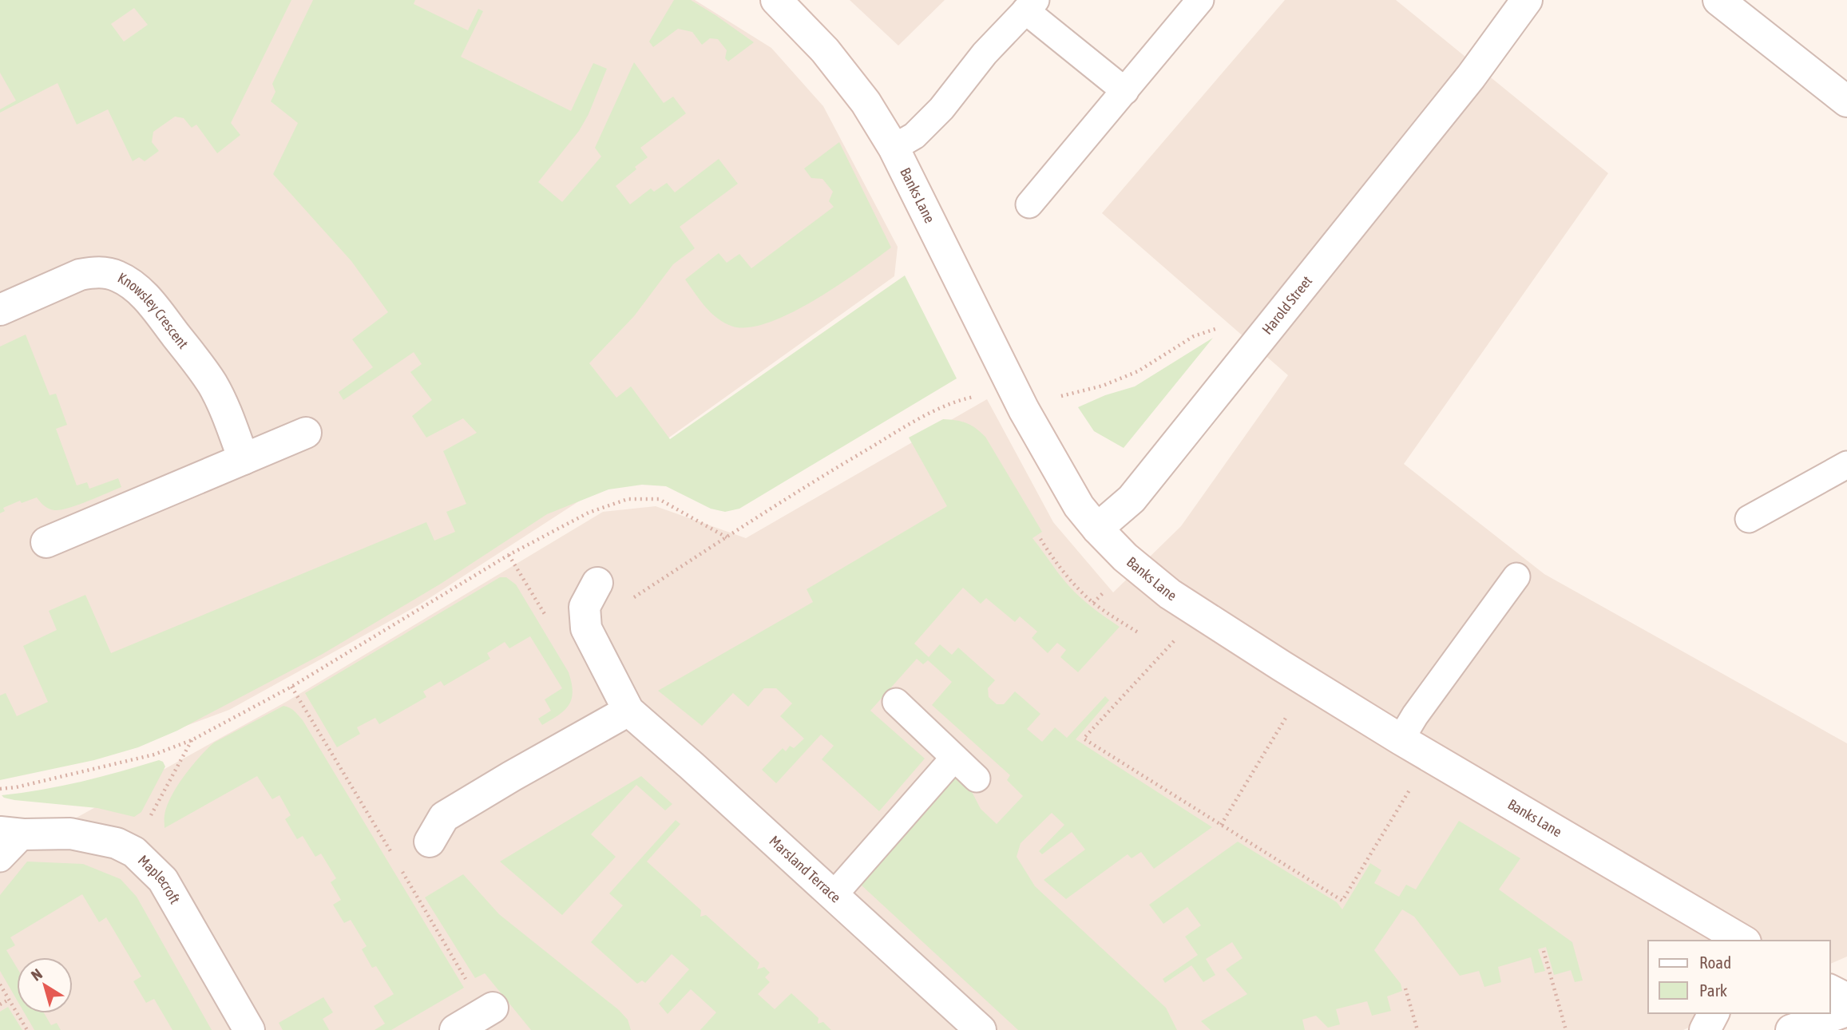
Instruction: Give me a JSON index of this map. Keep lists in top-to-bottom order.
{
  "streets": {
    "street": [
      "Banks Lane",
      "Harold Street",
      "Knowsley Crescent",
      "Marsland Terrace",
      "Maplecroft"
    ]
  },
  "crossings": [
    ["Banks Lane", "Harold Street"]
  ],
  "legend": ["Road", "Park"],
  "north": "top left"
}
